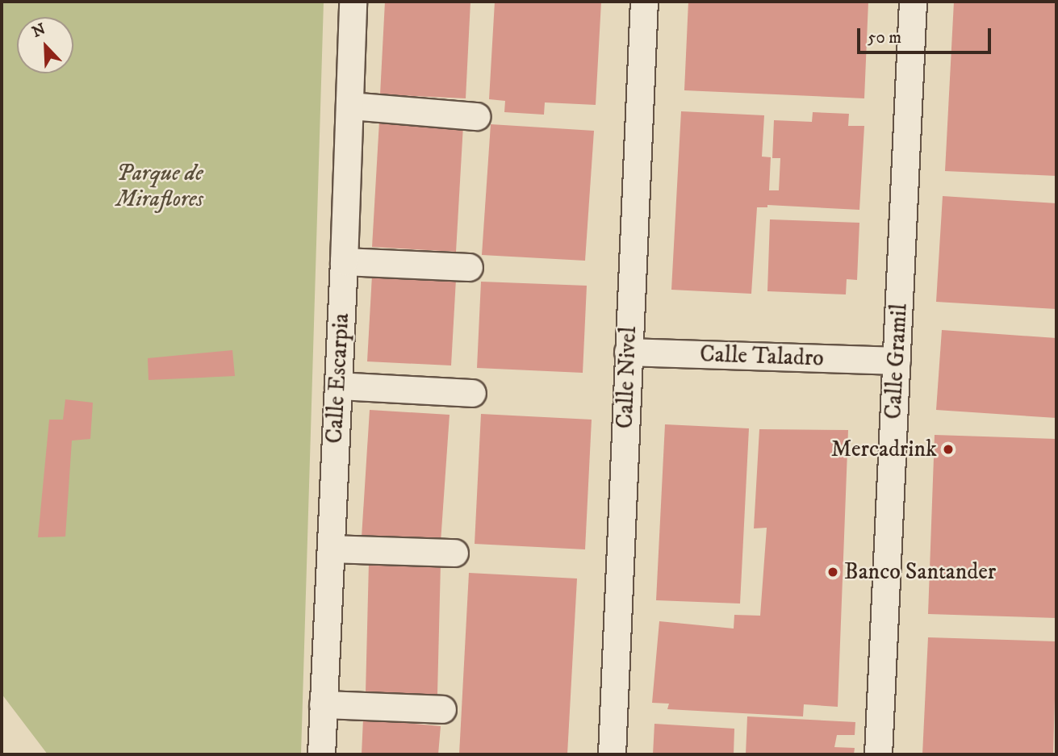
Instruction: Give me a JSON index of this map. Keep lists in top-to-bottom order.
{
  "streets": {
    "street": [
      "Calle Taladro",
      "Calle Gramil",
      "Calle Nivel",
      "Calle Escarpia"
    ]
  },
  "crossings": [
    ["Calle Taladro", "Calle Gramil"],
    ["Calle Taladro", "Calle Nivel"]
  ],
  "parks": ["Parque de Miraflores"],
  "places": ["Mercadrink", "Banco Santander"],
  "scale_bar": "50 m",
  "north": "top left"
}
